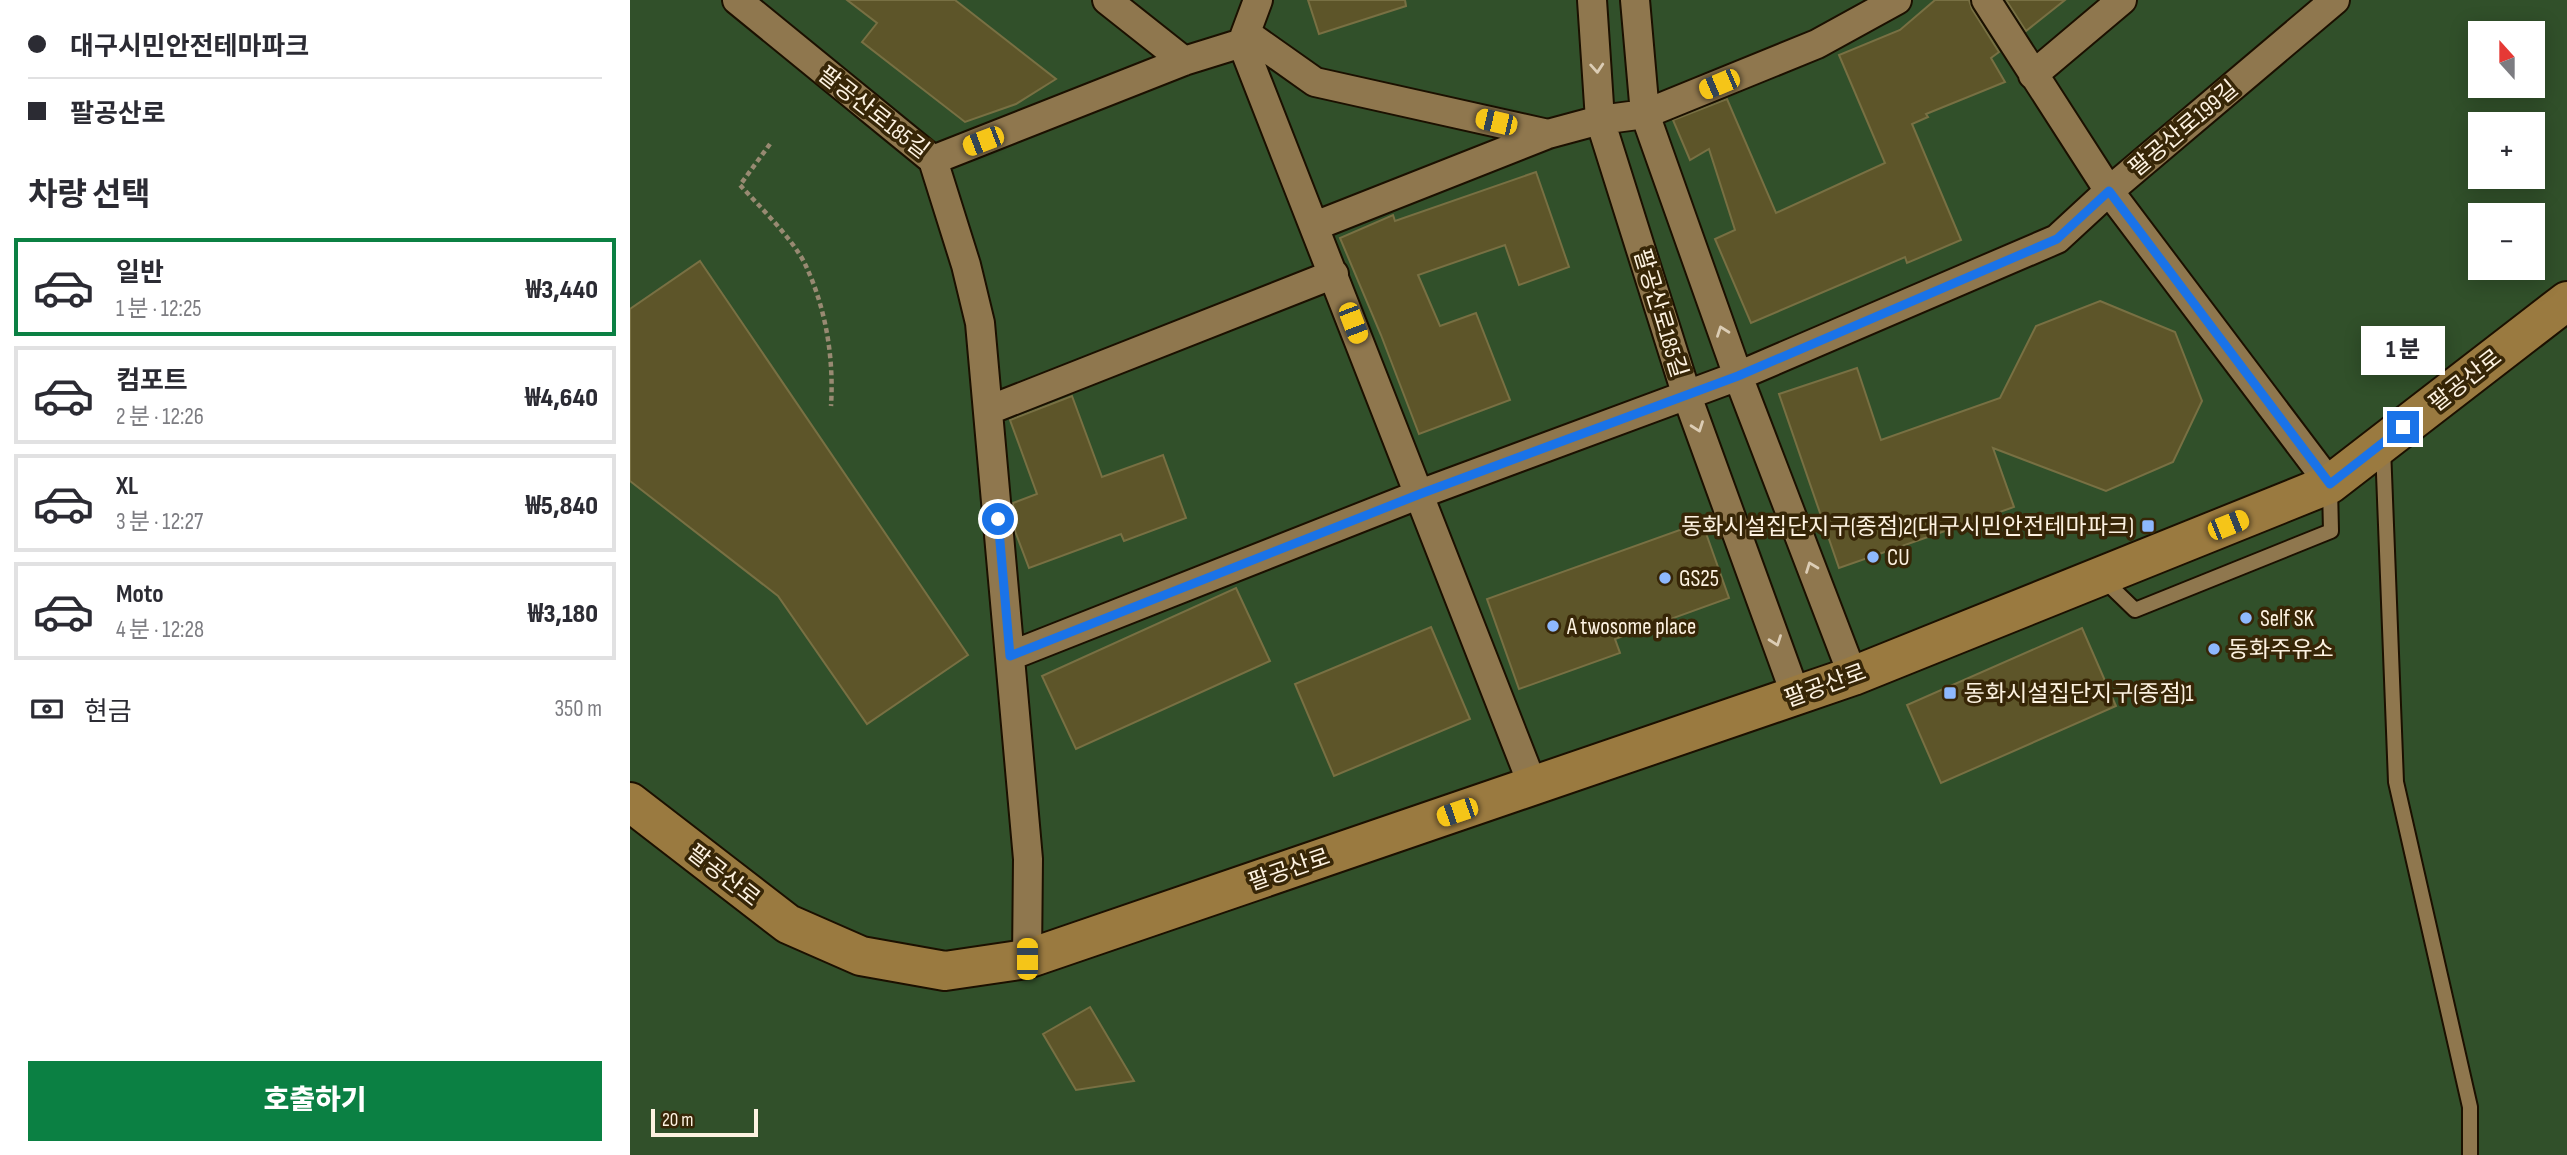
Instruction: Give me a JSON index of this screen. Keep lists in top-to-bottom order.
{
  "streets": {
    "main road": ["팔공산로"],
    "street": ["팔공산로185길", "팔공산로199길"]
  },
  "crossings": [
    ["팔공산로185길", "팔공산로"]
  ],
  "places": {
    "transit": ["동화시설집단지구(종점)2(대구시민안전테마파크)", "동화시설집단지구(종점)1"],
    "other": [
      "CU",
      "GS25",
      "Self SK",
      "A twosome place",
      "동화주유소"
    ]
  },
  "scale_bar": "20 m",
  "north": "top",
  "page": {
    "banner": ["대구시민안전테마파크", "팔공산로"],
    "map_buttons": ["+", "−"],
    "heading": "차량 선택",
    "list": [
      {
        "name": "일반",
        "note": "1 분 · 12:25",
        "value": "₩3,440"
      },
      {
        "name": "컴포트",
        "note": "2 분 · 12:26",
        "value": "₩4,640"
      },
      {
        "name": "XL",
        "note": "3 분 · 12:27",
        "value": "₩5,840"
      },
      {
        "name": "Moto",
        "note": "4 분 · 12:28",
        "value": "₩3,180"
      }
    ],
    "bubble": "1 분",
    "pay": ["현금", "350 m"],
    "buttons": "호출하기",
    "scale": "20 m"
  }
}
